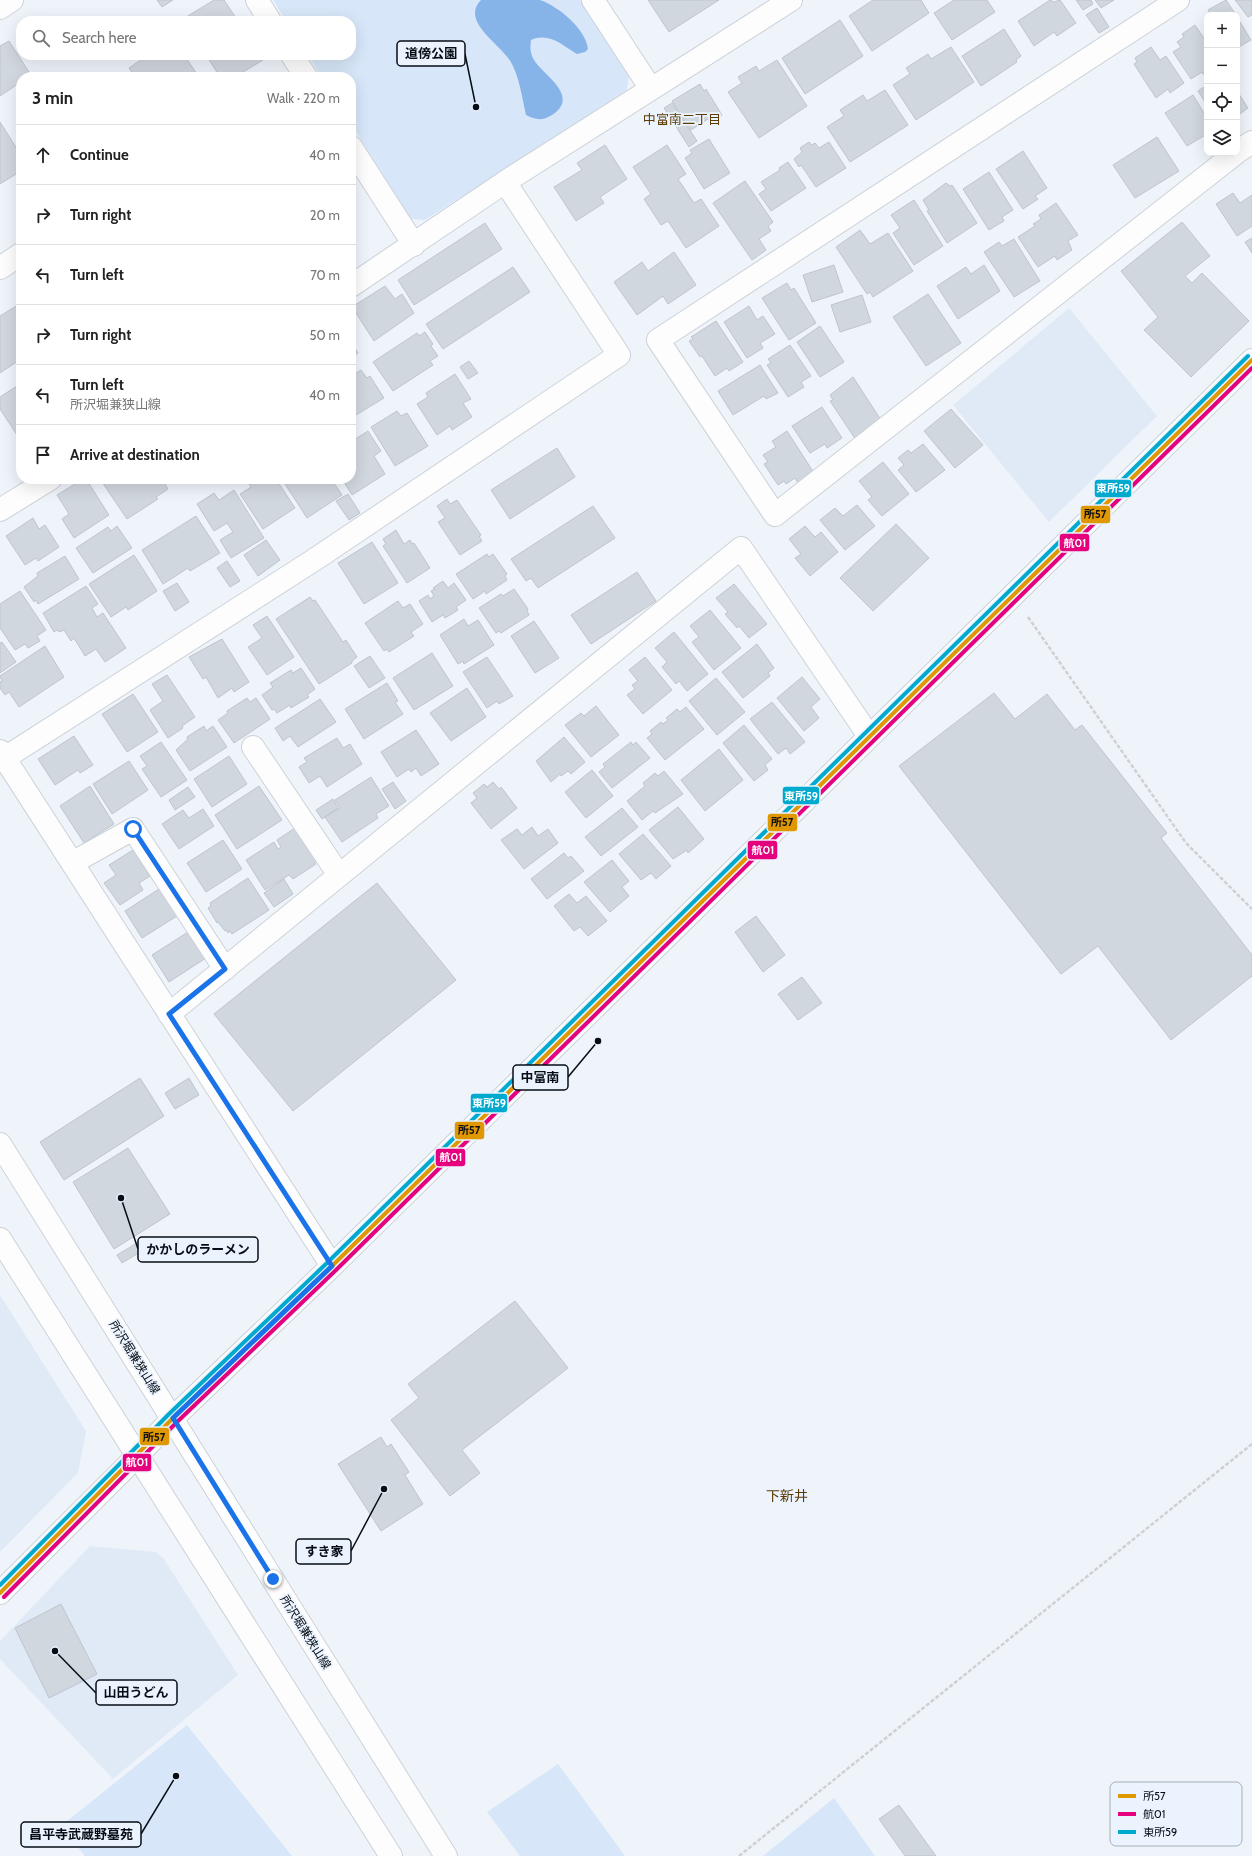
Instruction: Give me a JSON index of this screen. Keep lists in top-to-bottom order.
{
  "streets": {
    "street": ["所沢堀兼狭山線"]
  },
  "districts": ["中富南二丁目", "下新井"],
  "places": [
    "道傍公園",
    "中富南",
    "かかしのラーメン",
    "すき家",
    "山田うどん",
    "昌平寺武蔵野墓苑"
  ],
  "lines": ["transit line 東所59", "transit line 所57", "transit line 航01"],
  "legend": ["所57", "航01", "東所59"],
  "page": {
    "map_buttons": ["+", "−"],
    "search": "Search here",
    "heading": ["3 min", "Walk · 220 m"],
    "list": [
      ["Continue", "40 m"],
      ["Turn right", "20 m"],
      ["Turn left", "70 m"],
      ["Turn right", "50 m"],
      ["Turn left", "所沢堀兼狭山線", "40 m"],
      "Arrive at destination"
    ]
  }
}
